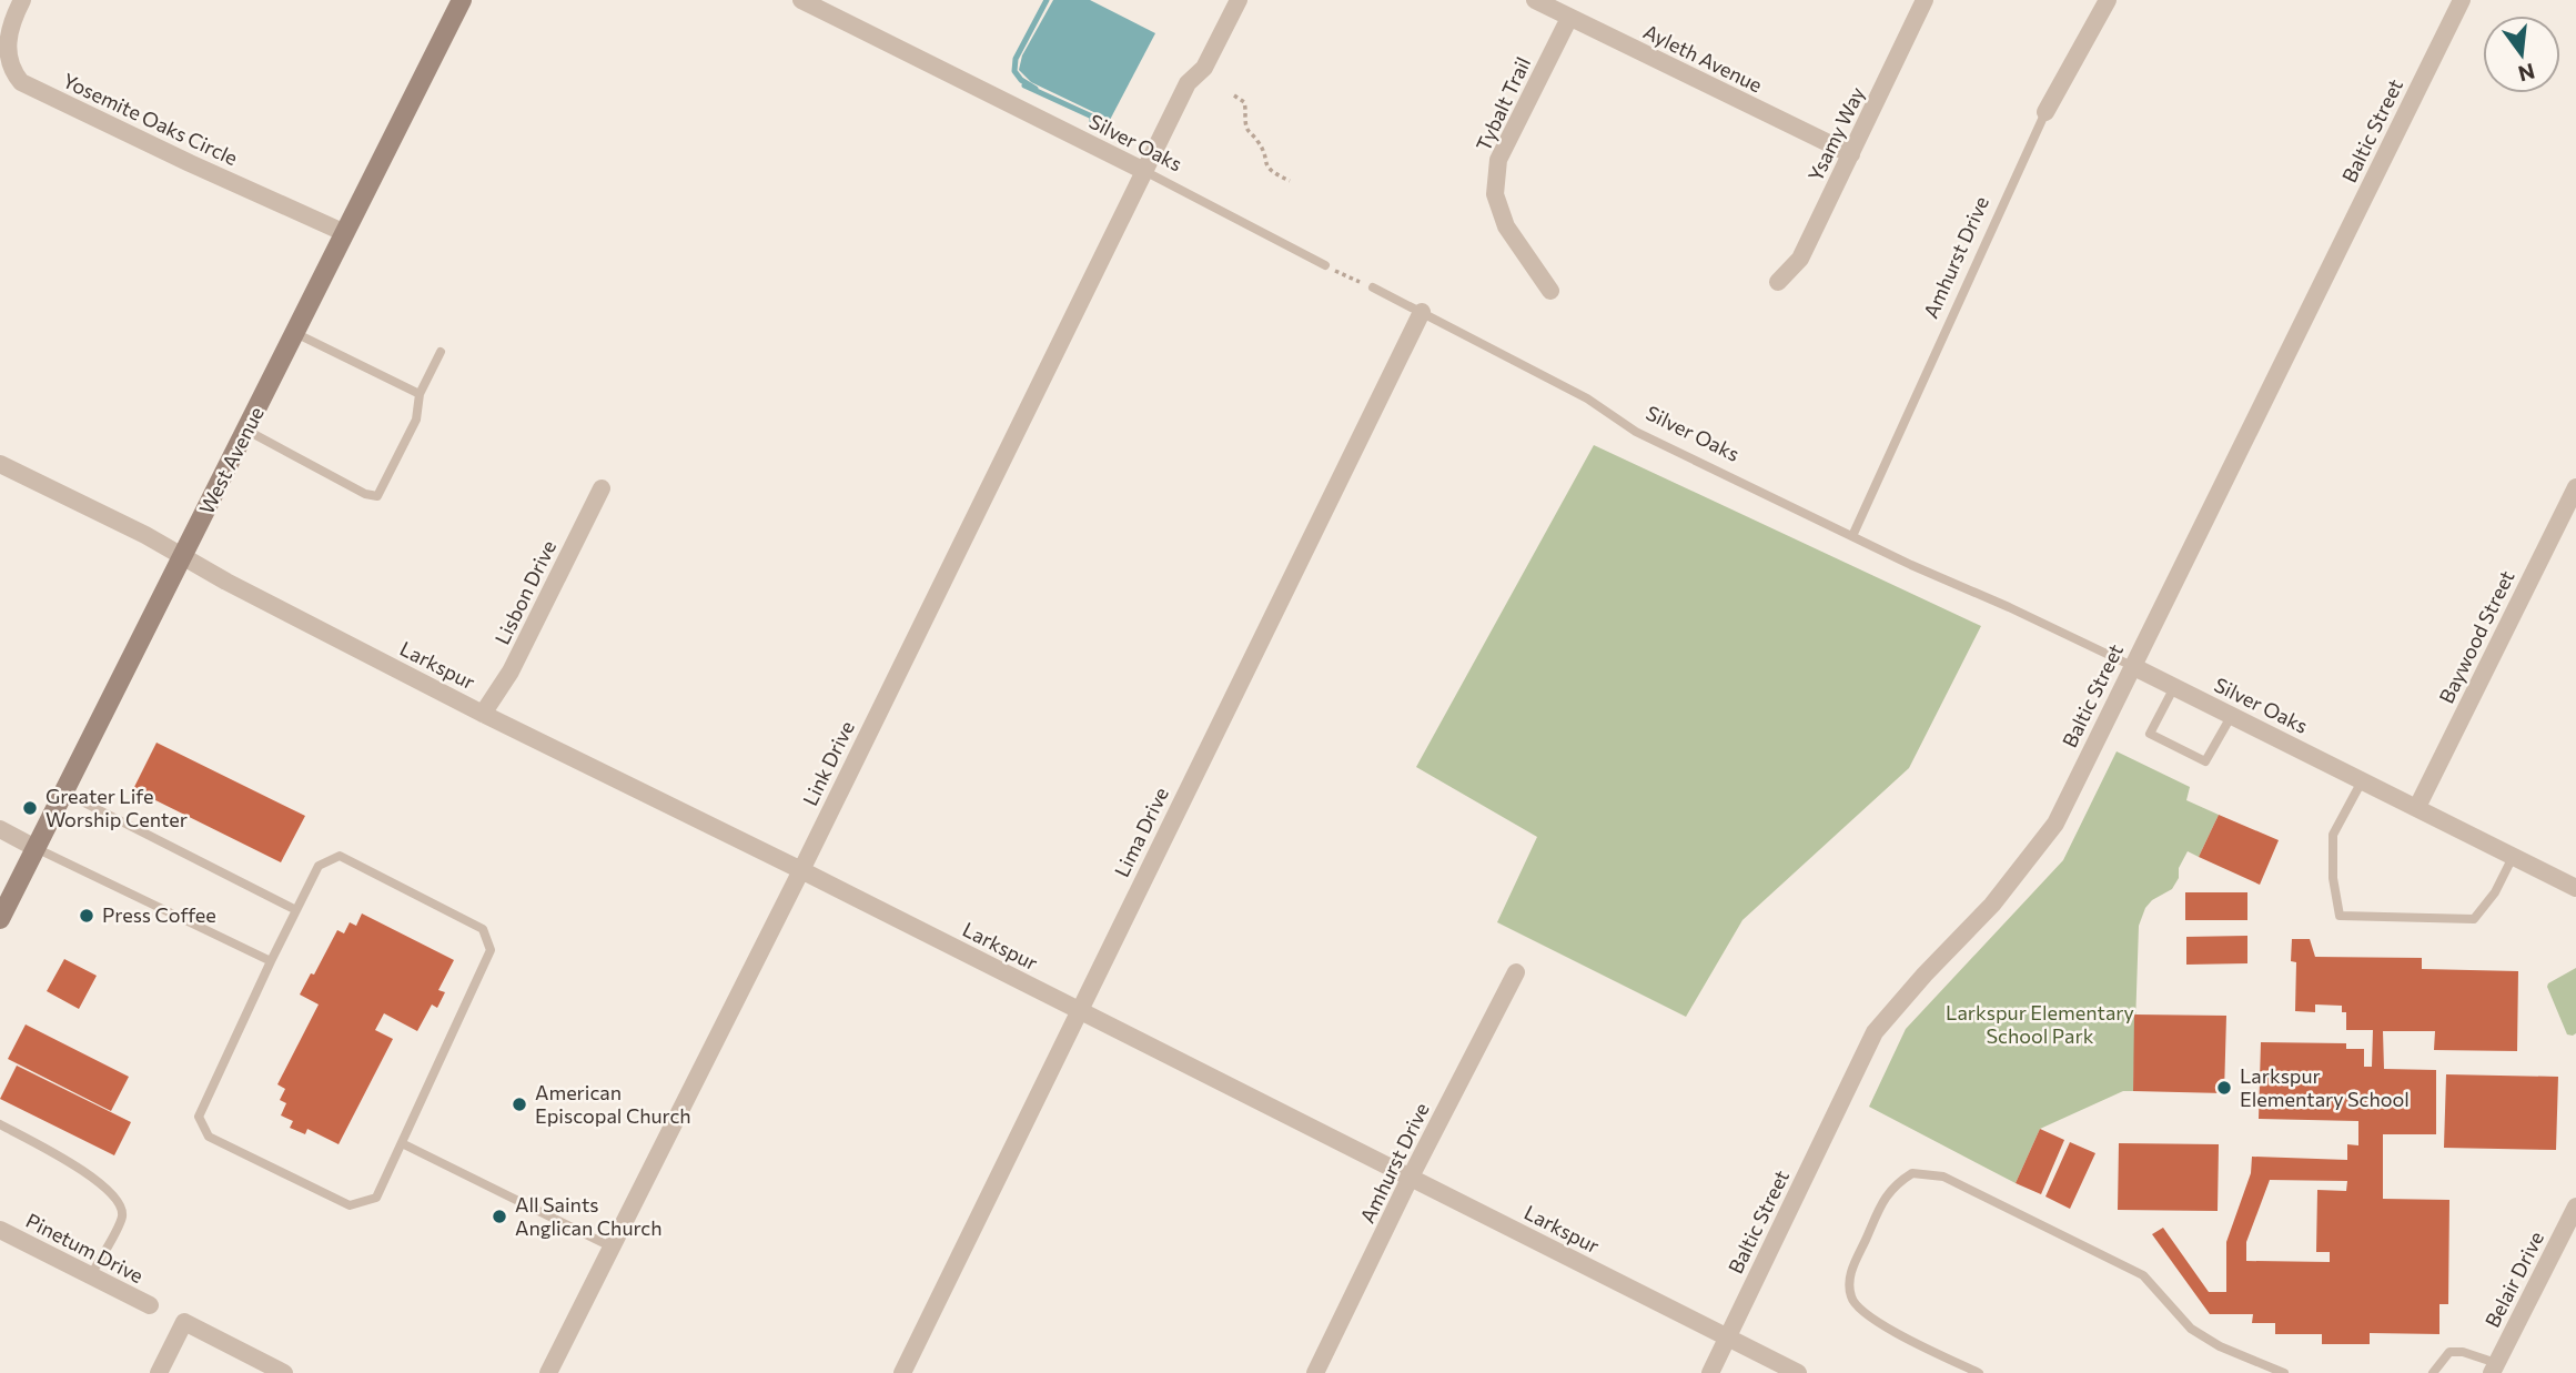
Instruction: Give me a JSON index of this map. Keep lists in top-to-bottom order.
{
  "streets": {
    "main road": ["West Avenue"],
    "street": [
      "Ayleth Avenue",
      "Tybalt Trail",
      "Yosemite Oaks Circle",
      "Baltic Street",
      "Ysamy Way",
      "Silver Oaks",
      "Amhurst Drive",
      "Lisbon Drive",
      "Baywood Street",
      "Larkspur",
      "Link Drive",
      "Lima Drive",
      "Pinetum Drive",
      "Belair Drive"
    ]
  },
  "crossings": [
    ["Ayleth Avenue", "Tybalt Trail"],
    ["Ayleth Avenue", "Ysamy Way"],
    ["Yosemite Oaks Circle", "West Avenue"],
    ["Baltic Street", "Silver Oaks"],
    ["Baltic Street", "Larkspur"],
    ["Silver Oaks", "Amhurst Drive"],
    ["Silver Oaks", "Baywood Street"],
    ["Silver Oaks", "Link Drive"],
    ["Silver Oaks", "Lima Drive"],
    ["Amhurst Drive", "Larkspur"],
    ["West Avenue", "Larkspur"],
    ["Lisbon Drive", "Larkspur"],
    ["Larkspur", "Link Drive"],
    ["Larkspur", "Lima Drive"]
  ],
  "parks": ["Larkspur Elementary School Park"],
  "places": [
    "Greater Life Worship Center",
    "Press Coffee",
    "Larkspur Elementary School",
    "American Episcopal Church",
    "All Saints Anglican Church"
  ],
  "north": "bottom"
}
